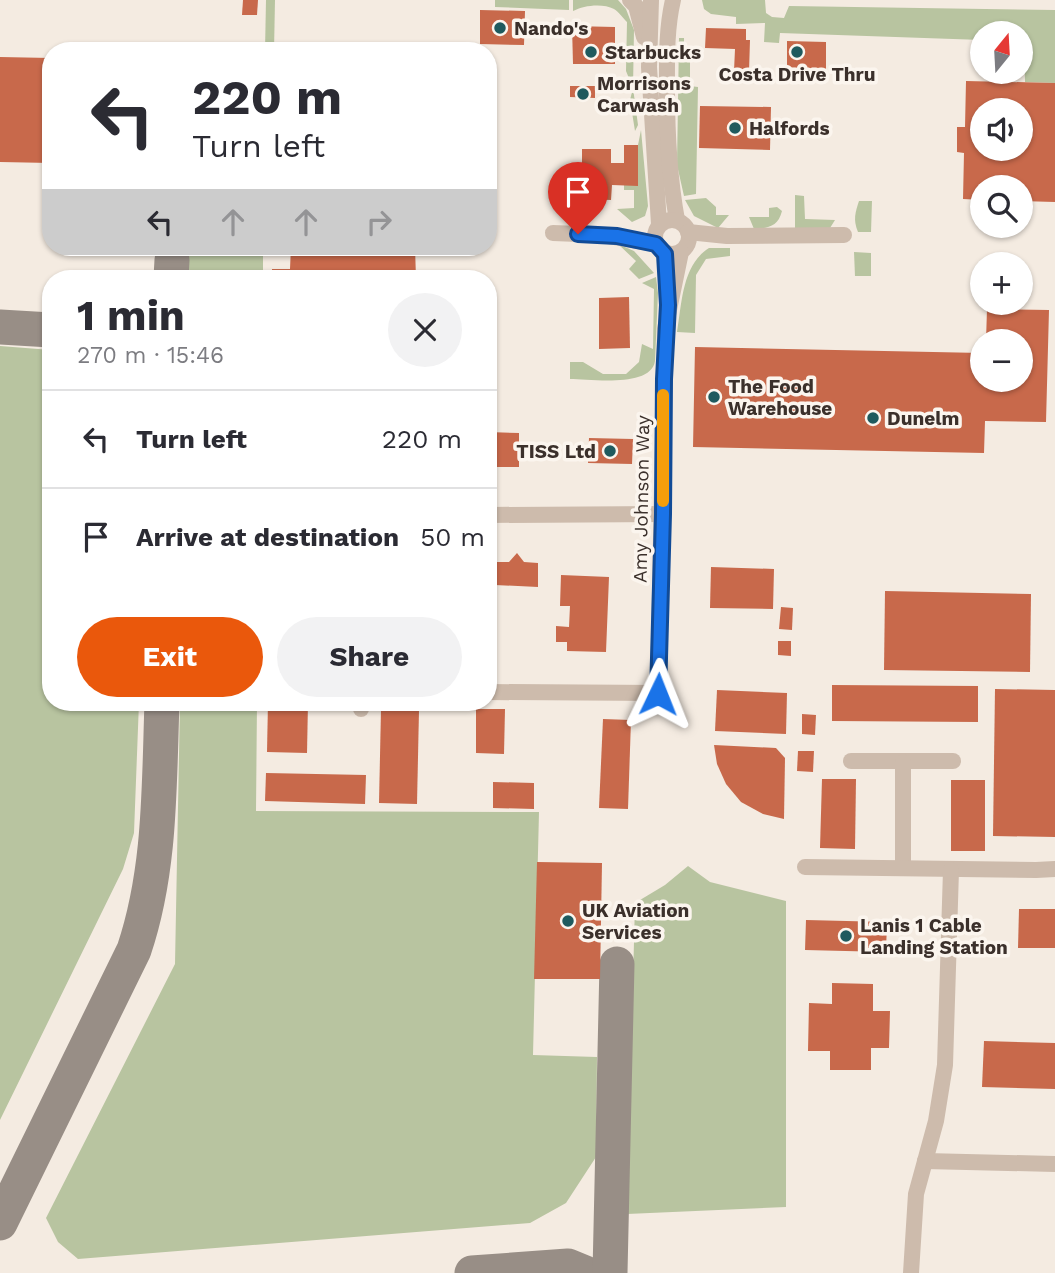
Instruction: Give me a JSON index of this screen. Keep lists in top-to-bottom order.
{
  "streets": {
    "street": ["Amy Johnson Way"]
  },
  "places": [
    "Nando's",
    "Starbucks",
    "Costa Drive Thru",
    "Morrisons Carwash",
    "Halfords",
    "The Food Warehouse",
    "Dunelm",
    "TISS Ltd",
    "UK Aviation Services",
    "Lanis 1 Cable Landing Station"
  ],
  "north": "top",
  "page": {
    "map_buttons": ["+", "−"],
    "turn": ["220 m", "Turn left"],
    "heading": ["1 min", "270 m · 15:46"],
    "list": [
      {
        "name": "Turn left",
        "value": "220 m"
      },
      {
        "name": "Arrive at destination",
        "value": "50 m"
      }
    ],
    "buttons": ["Exit", "Share"]
  }
}
